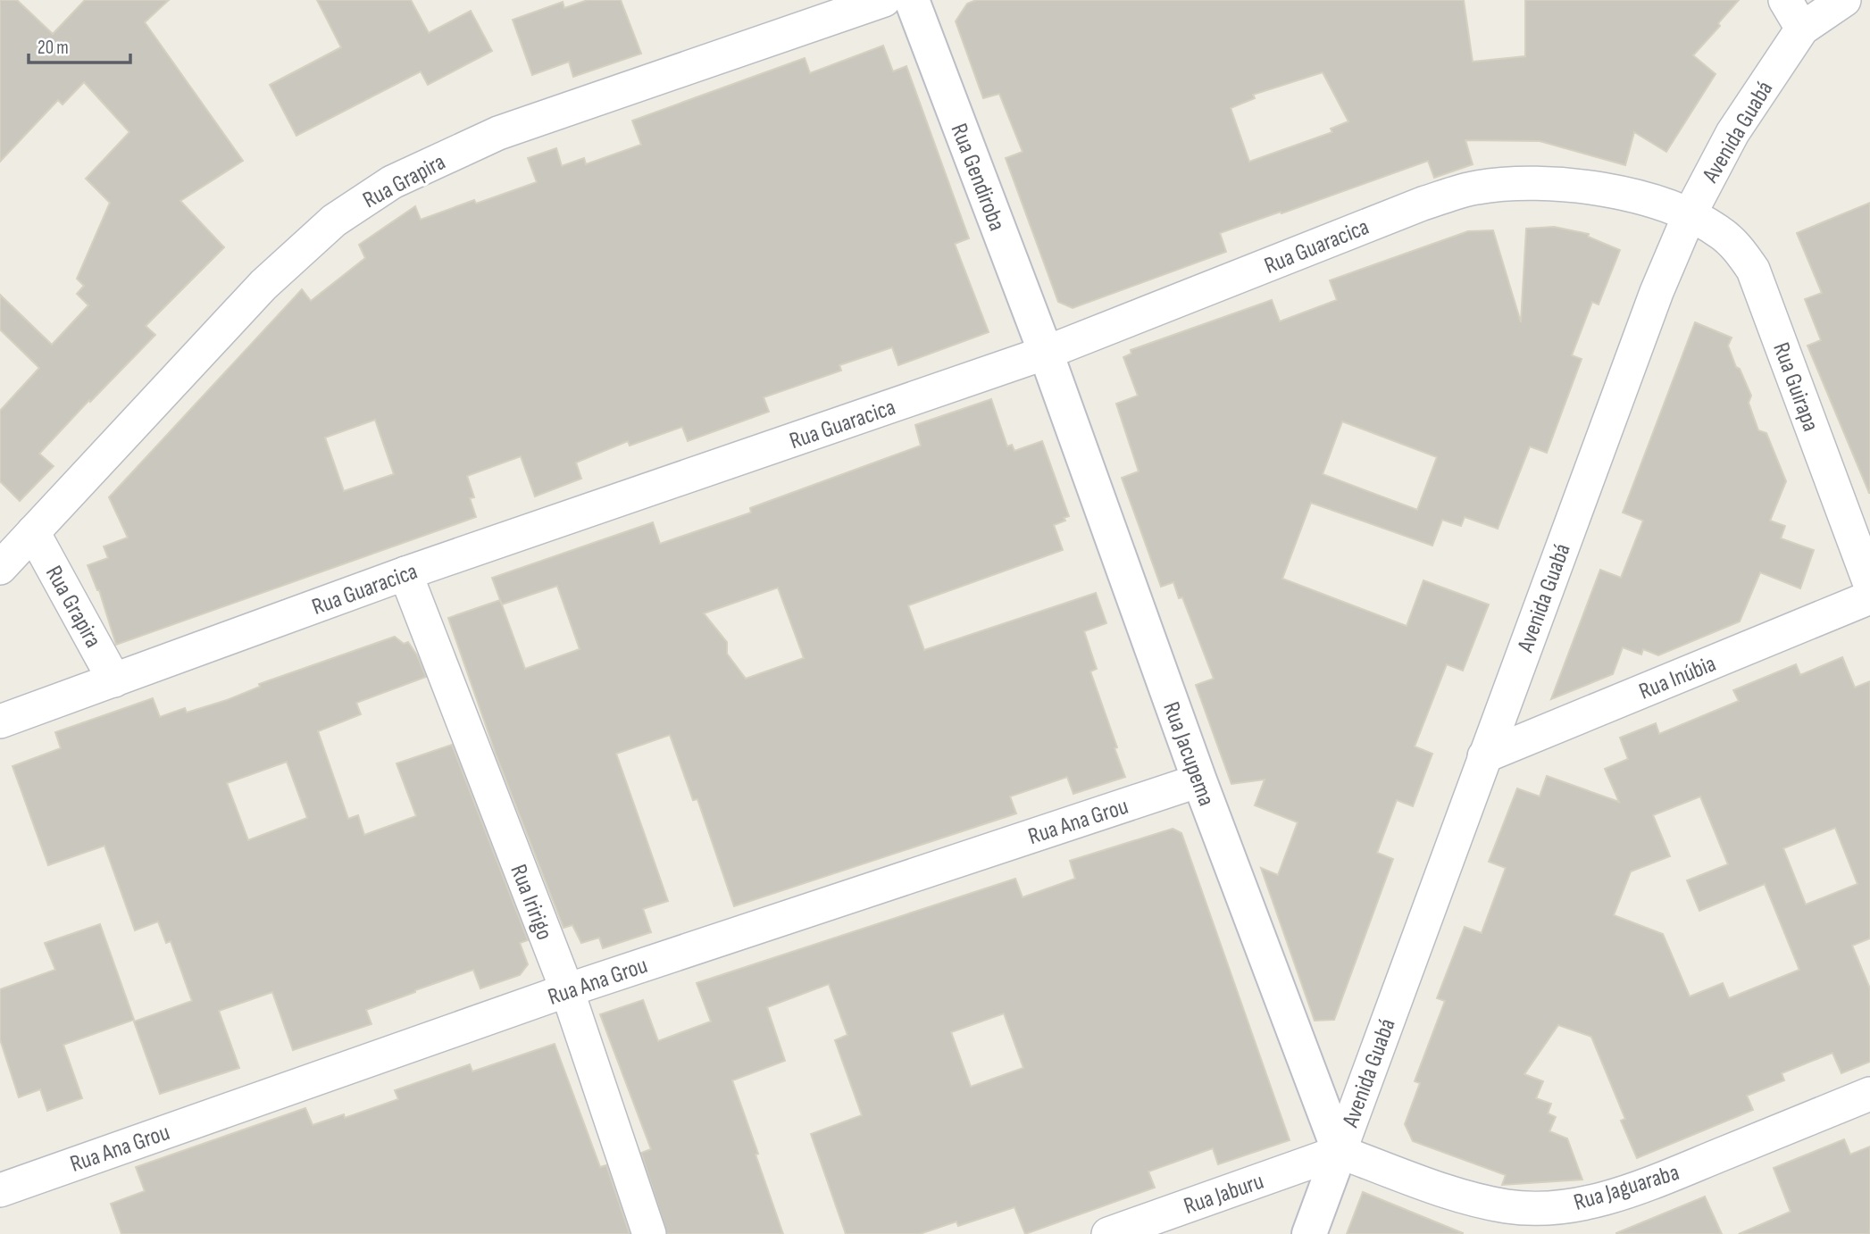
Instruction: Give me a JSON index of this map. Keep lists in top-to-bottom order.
{
  "streets": {
    "street": [
      "Avenida Guabá",
      "Rua Gendiroba",
      "Rua Grapira",
      "Rua Guaracica",
      "Rua Guirapa",
      "Rua Inúbia",
      "Rua Jacupema",
      "Rua Ana Grou",
      "Rua Iririgo",
      "Rua Jaguaraba",
      "Rua Jaburu"
    ]
  },
  "crossings": [
    ["Avenida Guabá", "Rua Guaracica"],
    ["Avenida Guabá", "Rua Guirapa"],
    ["Avenida Guabá", "Rua Inúbia"],
    ["Avenida Guabá", "Rua Jacupema"],
    ["Avenida Guabá", "Rua Jaguaraba"],
    ["Avenida Guabá", "Rua Jaburu"],
    ["Rua Gendiroba", "Rua Guaracica"],
    ["Rua Gendiroba", "Rua Jacupema"],
    ["Rua Grapira", "Rua Guaracica"],
    ["Rua Guaracica", "Rua Guirapa"],
    ["Rua Guaracica", "Rua Jacupema"],
    ["Rua Guaracica", "Rua Iririgo"],
    ["Rua Jacupema", "Rua Ana Grou"],
    ["Rua Jacupema", "Rua Jaguaraba"],
    ["Rua Jacupema", "Rua Jaburu"],
    ["Rua Ana Grou", "Rua Iririgo"],
    ["Rua Jaguaraba", "Rua Jaburu"]
  ],
  "scale_bar": "20 m"
}
